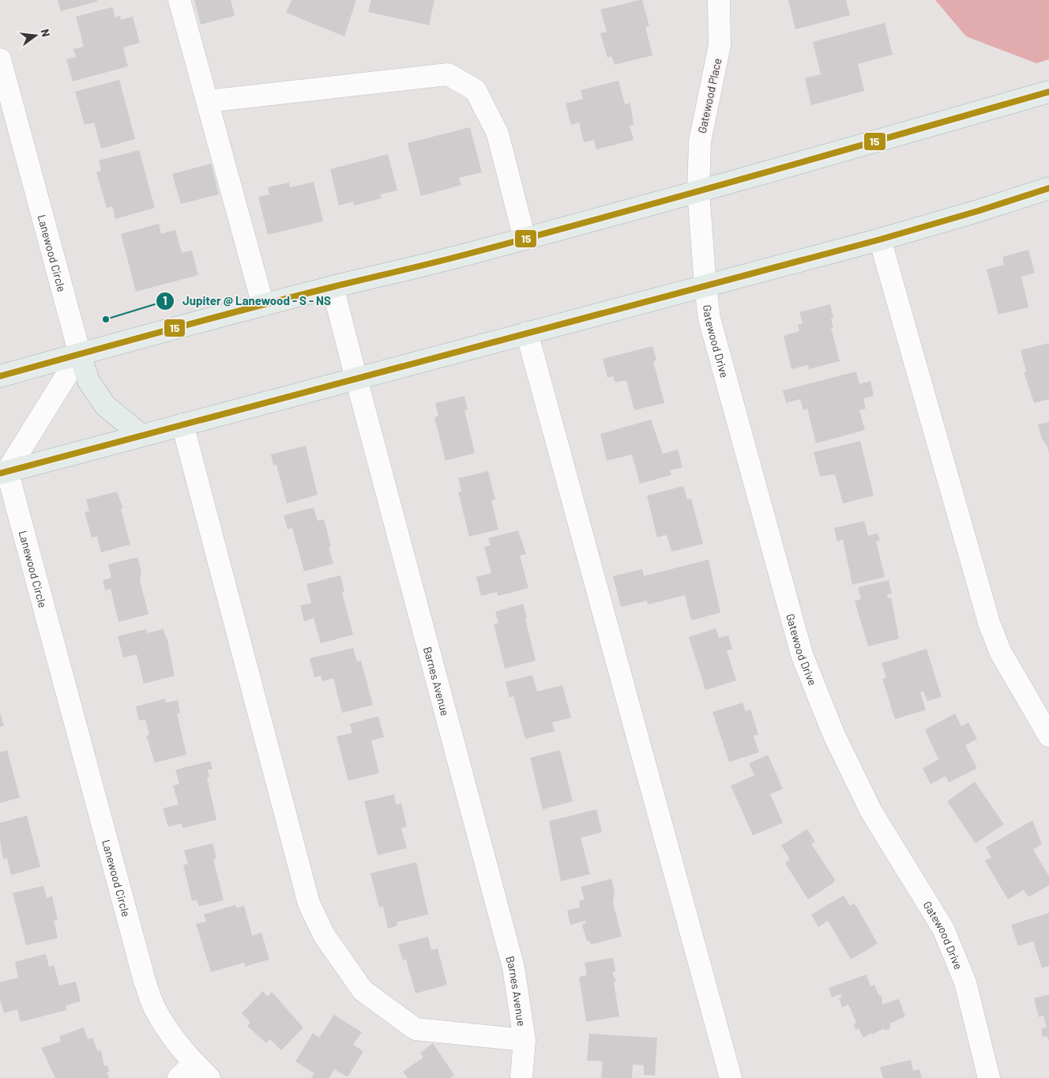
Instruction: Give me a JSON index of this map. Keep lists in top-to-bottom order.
{
  "streets": {
    "street": [
      "Gatewood Place",
      "Lanewood Circle",
      "Gatewood Drive",
      "Barnes Avenue"
    ]
  },
  "crossings": [
    ["Gatewood Place", "Gatewood Drive"]
  ],
  "places": ["Jupiter @ Lanewood - S - NS"],
  "lines": ["transit line 15"],
  "north": "right"
}
